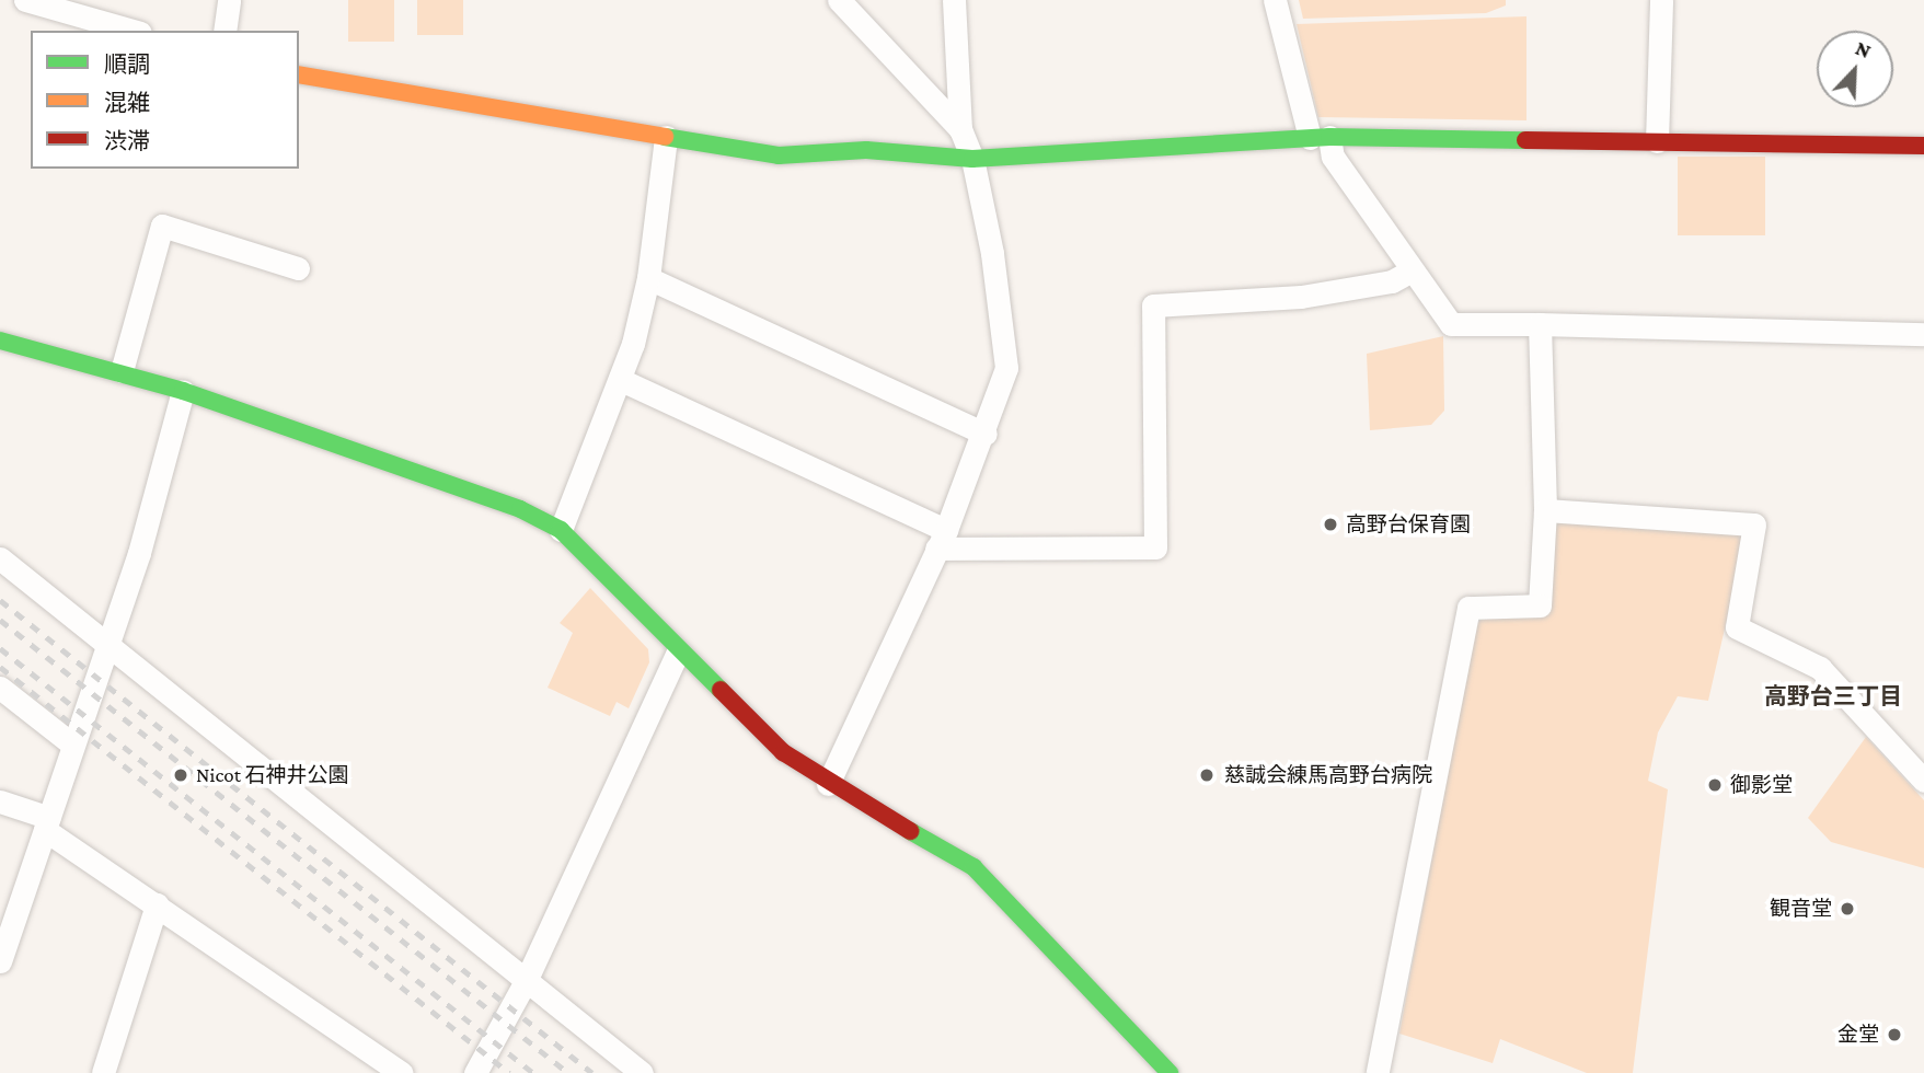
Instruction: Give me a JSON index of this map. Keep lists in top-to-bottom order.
{
  "districts": ["高野台三丁目"],
  "places": [
    "高野台保育園",
    "Nicot 石神井公園",
    "慈誠会練馬高野台病院",
    "御影堂",
    "観音堂",
    "金堂"
  ],
  "legend": ["順調", "混雑", "渋滞"],
  "north": "top right"
}
